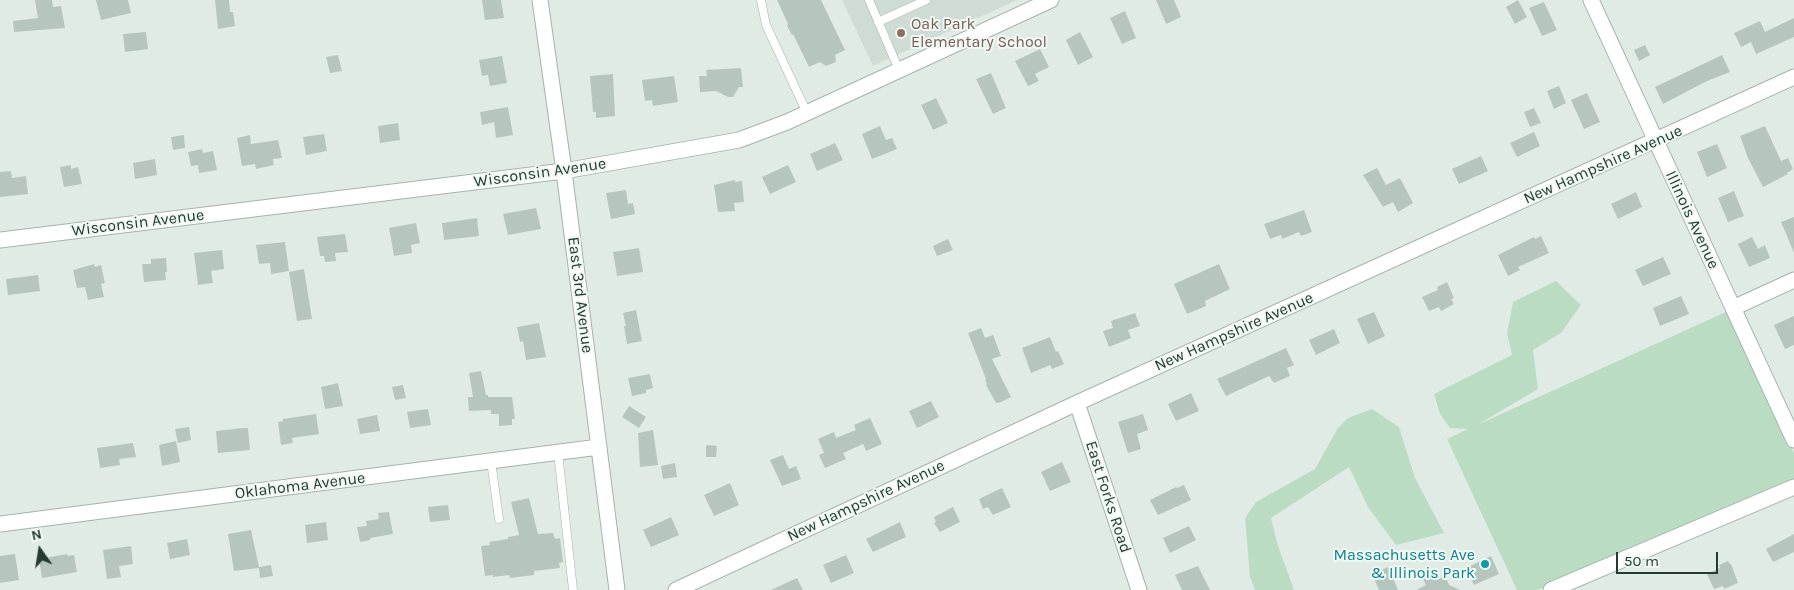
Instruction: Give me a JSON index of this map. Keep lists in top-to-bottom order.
{
  "streets": {
    "street": [
      "New Hampshire Avenue",
      "Wisconsin Avenue",
      "Illinois Avenue",
      "East 3rd Avenue",
      "Oklahoma Avenue",
      "East Forks Road"
    ]
  },
  "crossings": [
    ["New Hampshire Avenue", "Illinois Avenue"],
    ["New Hampshire Avenue", "East Forks Road"],
    ["Wisconsin Avenue", "East 3rd Avenue"],
    ["East 3rd Avenue", "Oklahoma Avenue"]
  ],
  "places": ["Oak Park Elementary School", "Massachusetts Ave & Illinois Park"],
  "scale_bar": "50 m",
  "north": "top"
}
